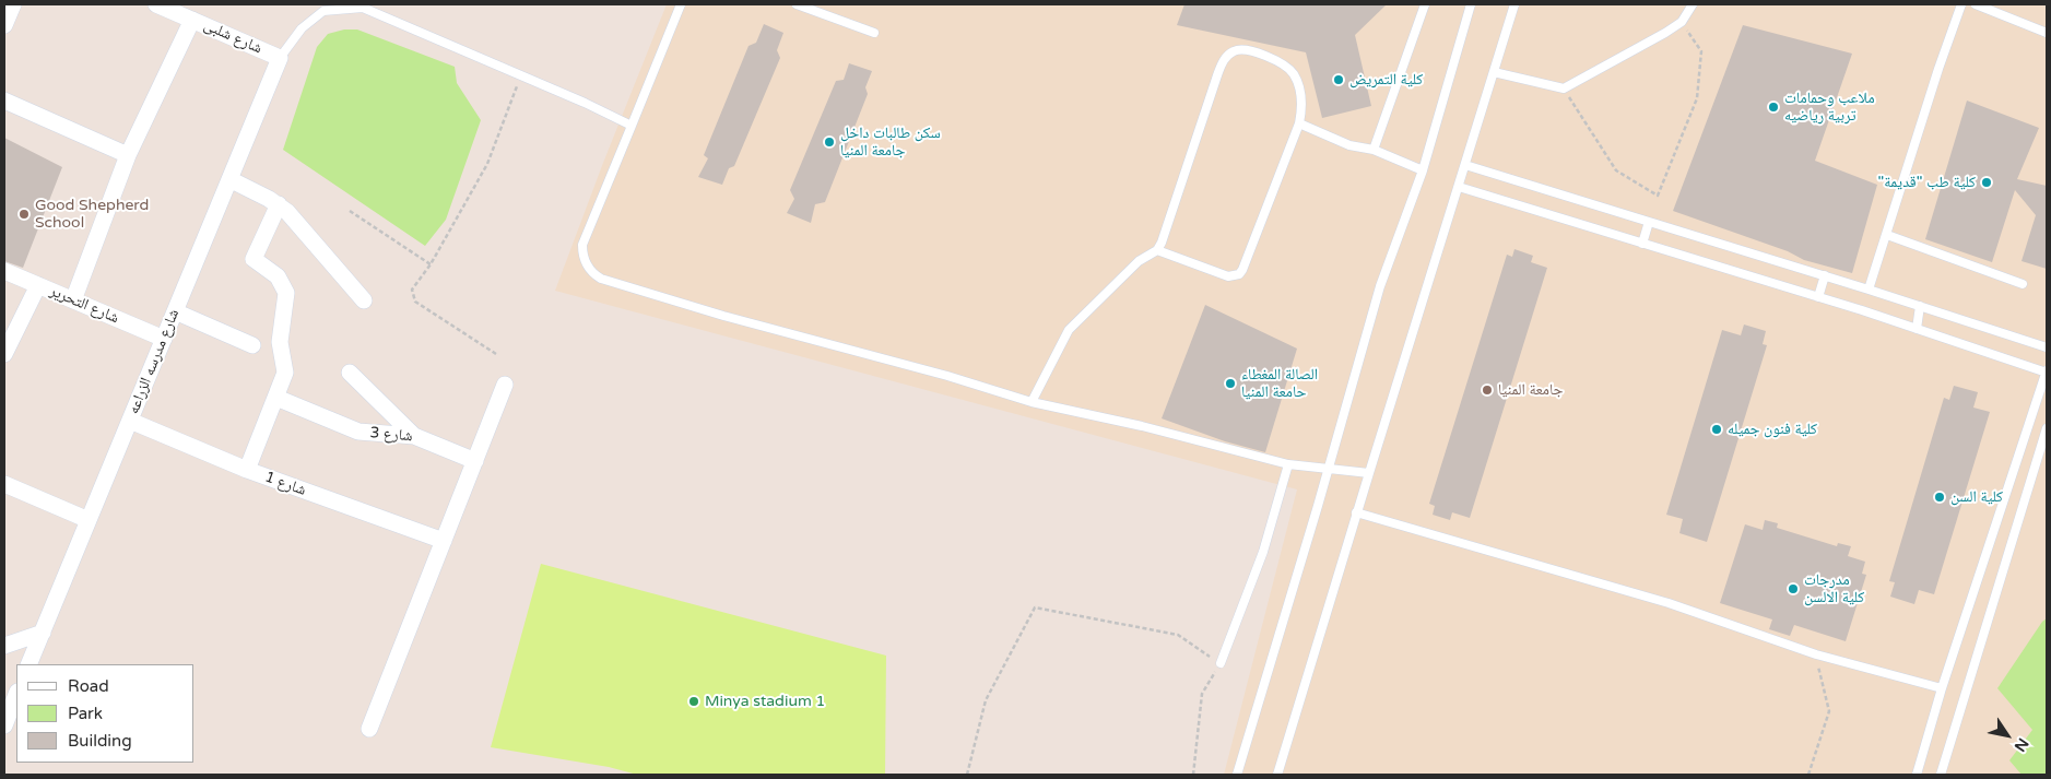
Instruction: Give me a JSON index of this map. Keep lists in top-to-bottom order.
{
  "streets": {
    "street": [
      "شارع شلبى",
      "شارع التحرير",
      "شارع مدرسه الزراعه",
      "شارع 3",
      "شارع 1"
    ]
  },
  "crossings": [
    ["شارع شلبى", "شارع مدرسه الزراعه"],
    ["شارع التحرير", "شارع مدرسه الزراعه"],
    ["شارع مدرسه الزراعه", "شارع 1"]
  ],
  "places": [
    "كلية التمريض",
    "ملاعب وحمامات تربية رياضيه",
    "سكن طالبات داخل جامعة المنيا",
    "\"كلية طب \"قديمة",
    "Good Shepherd School",
    "الصالة المغطاء حامعة المنيا",
    "جامعة المنيا",
    "كلية فنون جميله",
    "كلية السن",
    "مدرجات كلية الالسن",
    "Minya stadium 1"
  ],
  "legend": ["Road", "Park", "Building"],
  "north": "bottom right"
}
